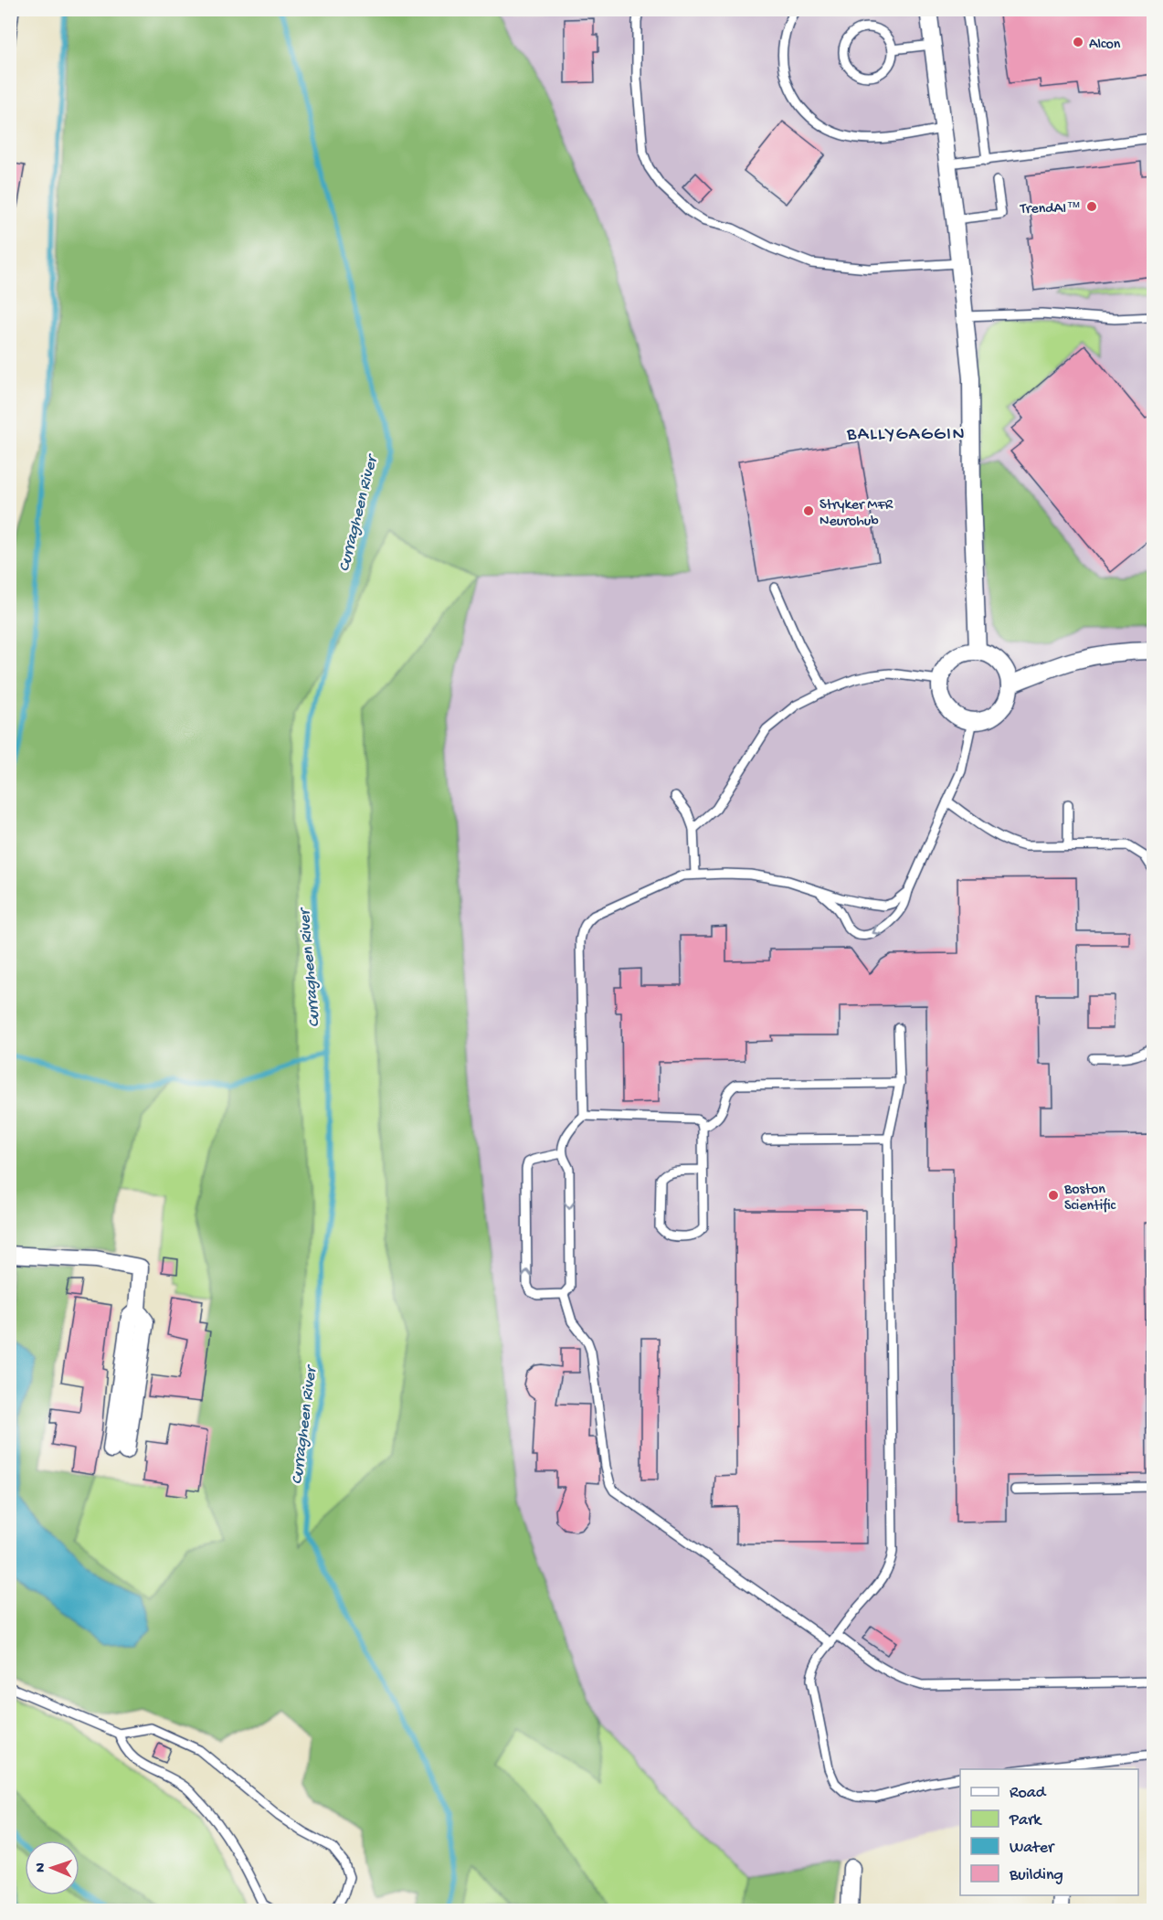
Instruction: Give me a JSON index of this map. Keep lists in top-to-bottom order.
{
  "districts": ["BALLYGAGGIN"],
  "water": ["Curragheen River"],
  "places": [
    "Alcon",
    "TrendAI™",
    "Stryker MFR Neurohub",
    "Boston Scientific"
  ],
  "legend": [
    "Road",
    "Park",
    "Water",
    "Building"
  ],
  "north": "left"
}
